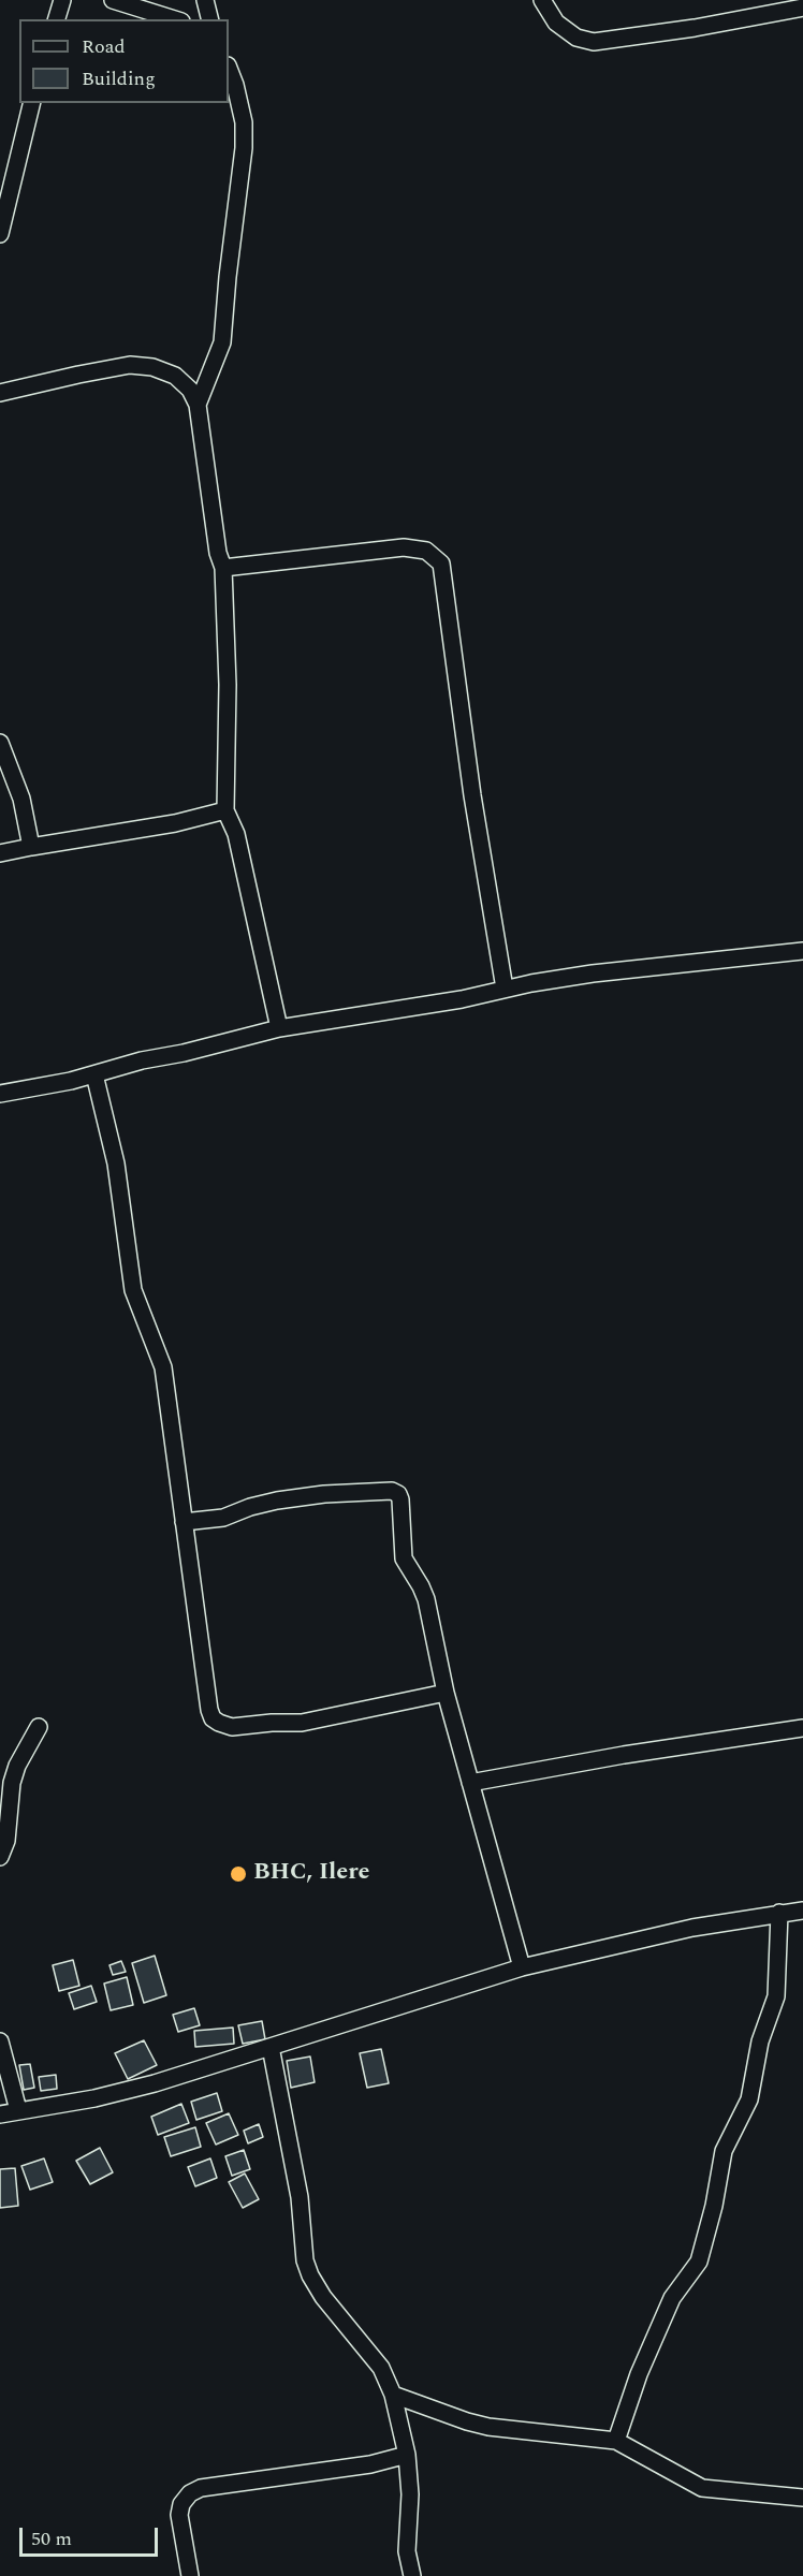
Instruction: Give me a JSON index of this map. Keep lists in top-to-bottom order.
{
  "places": ["BHC, Ilere"],
  "legend": ["Road", "Building"],
  "scale_bar": "50 m"
}
